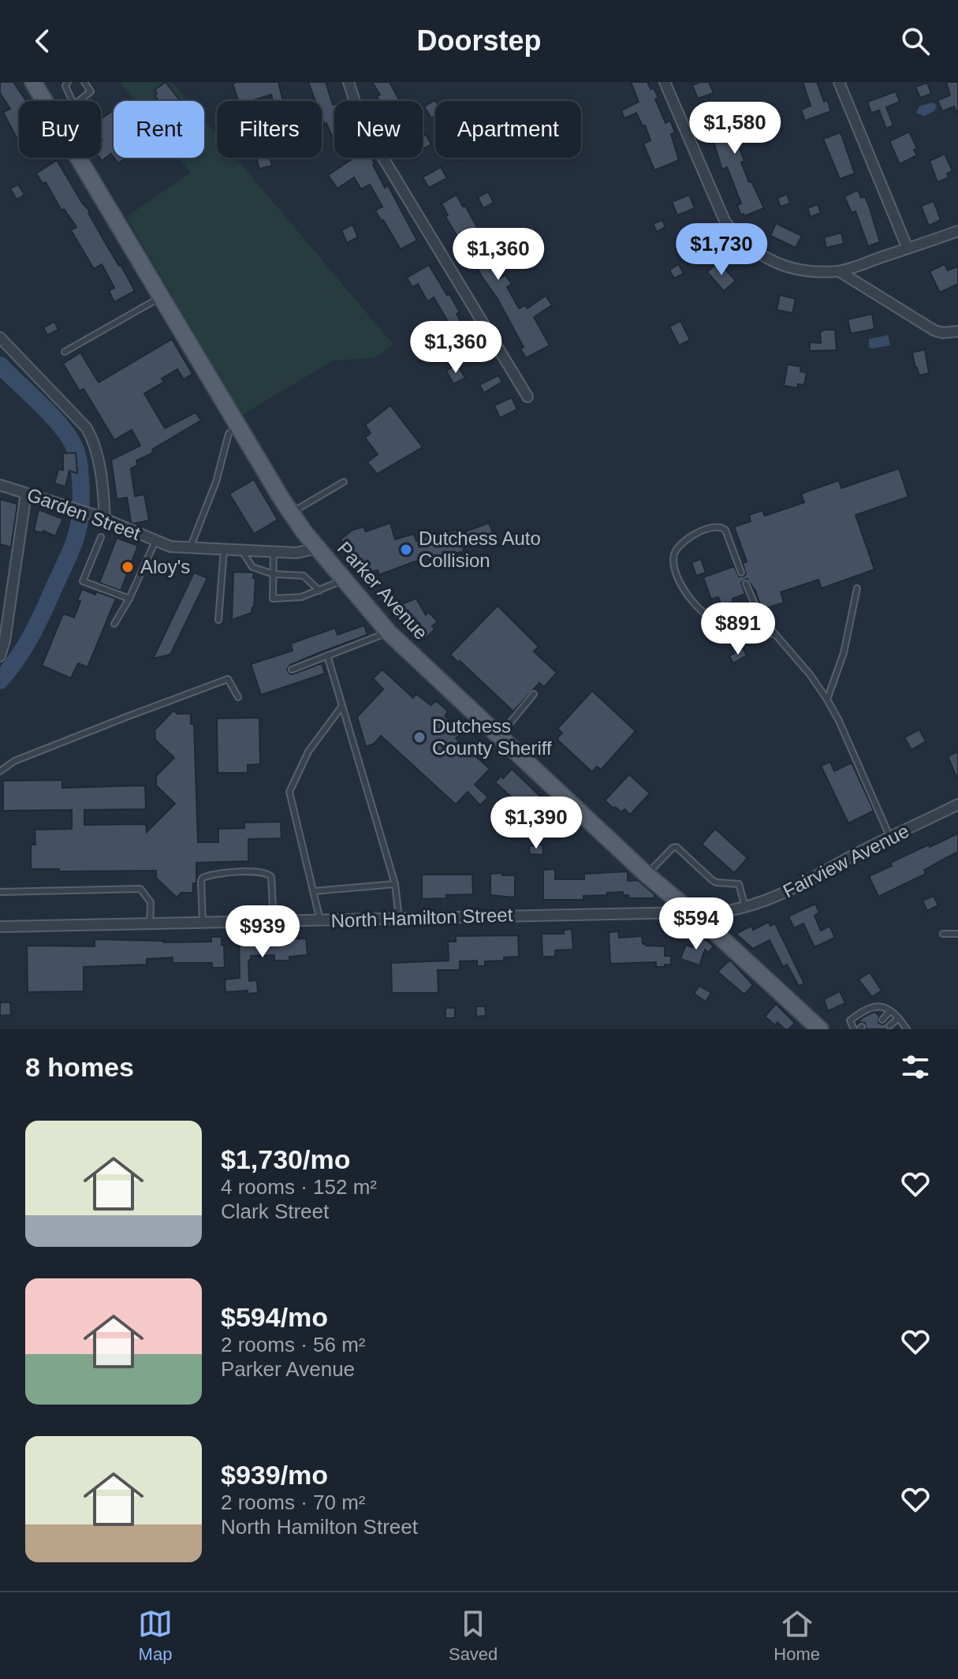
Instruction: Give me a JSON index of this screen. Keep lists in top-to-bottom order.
{
  "streets": {
    "main road": ["Parker Avenue"],
    "street": ["Garden Street", "Fairview Avenue", "North Hamilton Street"]
  },
  "crossings": [
    ["Garden Street", "Parker Avenue"],
    ["Parker Avenue", "Fairview Avenue"],
    ["Parker Avenue", "North Hamilton Street"],
    ["Fairview Avenue", "North Hamilton Street"]
  ],
  "places": ["Dutchess Auto Collision", "Aloy's", "Dutchess County Sheriff"],
  "page": {
    "header": "Doorstep",
    "chip": [
      "Buy",
      "Rent",
      "Filters",
      "New",
      "Apartment"
    ],
    "price": [
      "$1,580",
      "$1,730",
      "$1,360",
      "$1,360",
      "$891",
      "$1,390",
      "$594",
      "$939"
    ],
    "heading": "8 homes",
    "list": [
      {
        "name": "$1,730/mo",
        "note": "4 rooms · 152 m² · Clark Street"
      },
      {
        "name": "$594/mo",
        "note": "2 rooms · 56 m² · Parker Avenue"
      },
      {
        "name": "$939/mo",
        "note": "2 rooms · 70 m² · North Hamilton Street"
      }
    ],
    "tabs": ["Map", "Saved", "Home"]
  }
}
